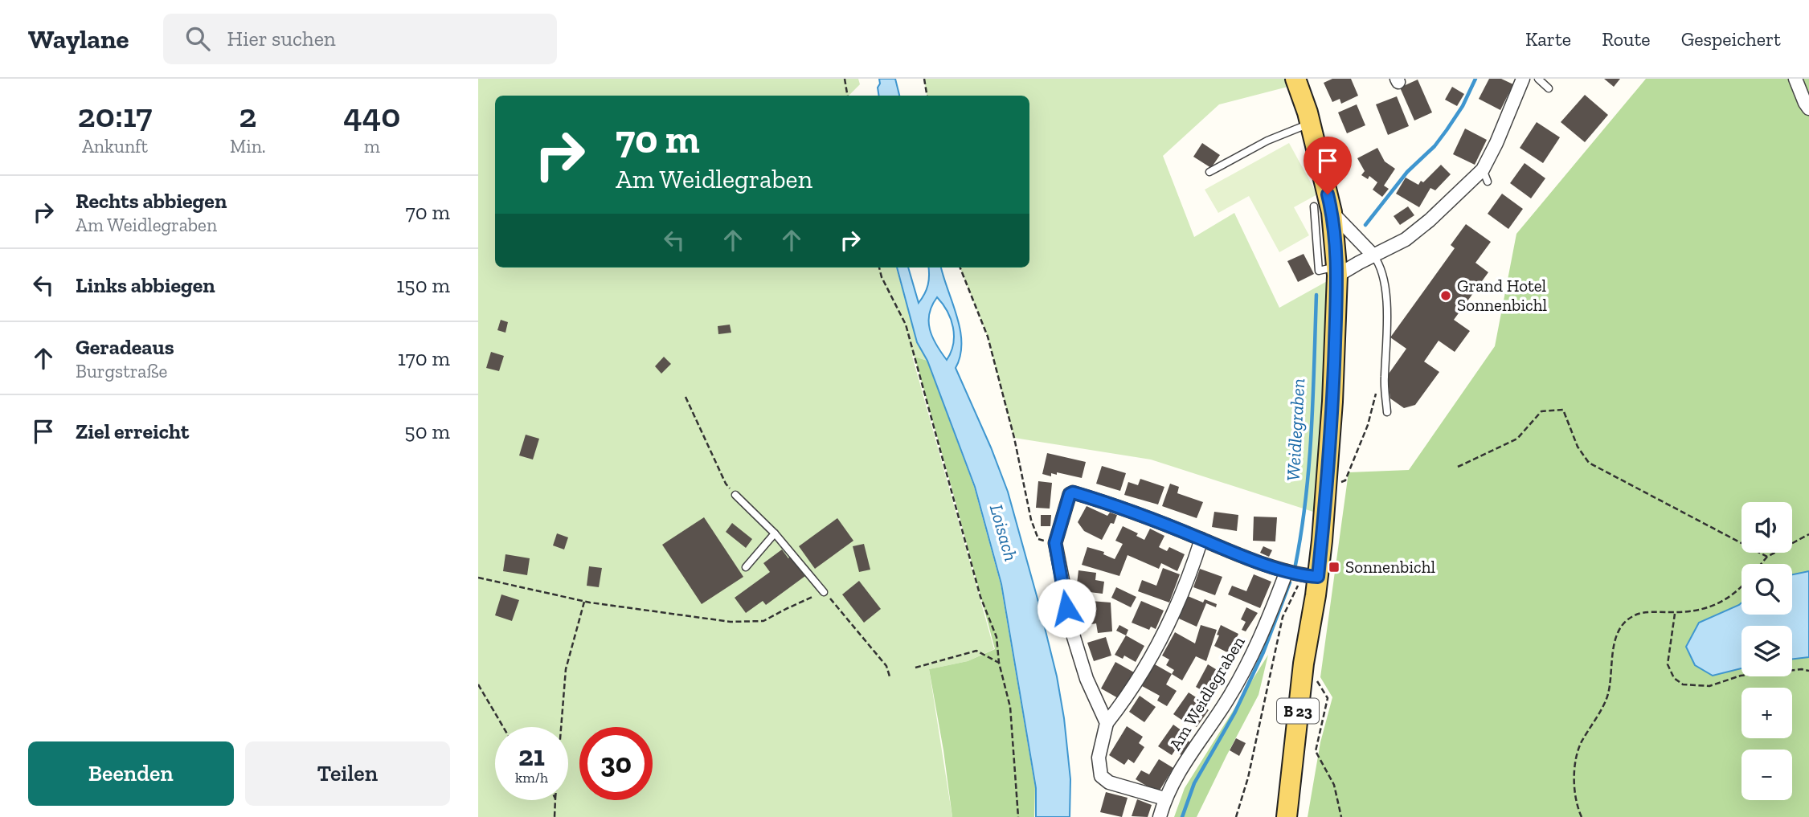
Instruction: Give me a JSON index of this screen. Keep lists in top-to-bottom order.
{
  "streets": {
    "main road": ["B 23"],
    "street": ["Am Weidlegraben"]
  },
  "water": ["Weidlegraben", "Loisach"],
  "places": {
    "other": ["Grand Hotel Sonnenbichl"],
    "transit": ["Sonnenbichl"]
  },
  "page": {
    "header": "Waylane",
    "search": "Hier suchen",
    "nav": ["Karte", "Route", "Gespeichert"],
    "eta": [
      "20:17",
      "Ankunft",
      "2",
      "Min.",
      "440",
      "m"
    ],
    "turn": ["70 m", "Am Weidlegraben"],
    "list": [
      {
        "name": "Rechts abbiegen",
        "note": "Am Weidlegraben",
        "value": "70 m"
      },
      {
        "name": "Links abbiegen",
        "value": "150 m"
      },
      {
        "name": "Geradeaus",
        "note": "Burgstraße",
        "value": "170 m"
      },
      {
        "name": "Ziel erreicht",
        "value": "50 m"
      }
    ],
    "map_buttons": ["+", "−"],
    "speed": "21 km/h",
    "limit": "30",
    "buttons": ["Beenden", "Teilen"]
  }
}
